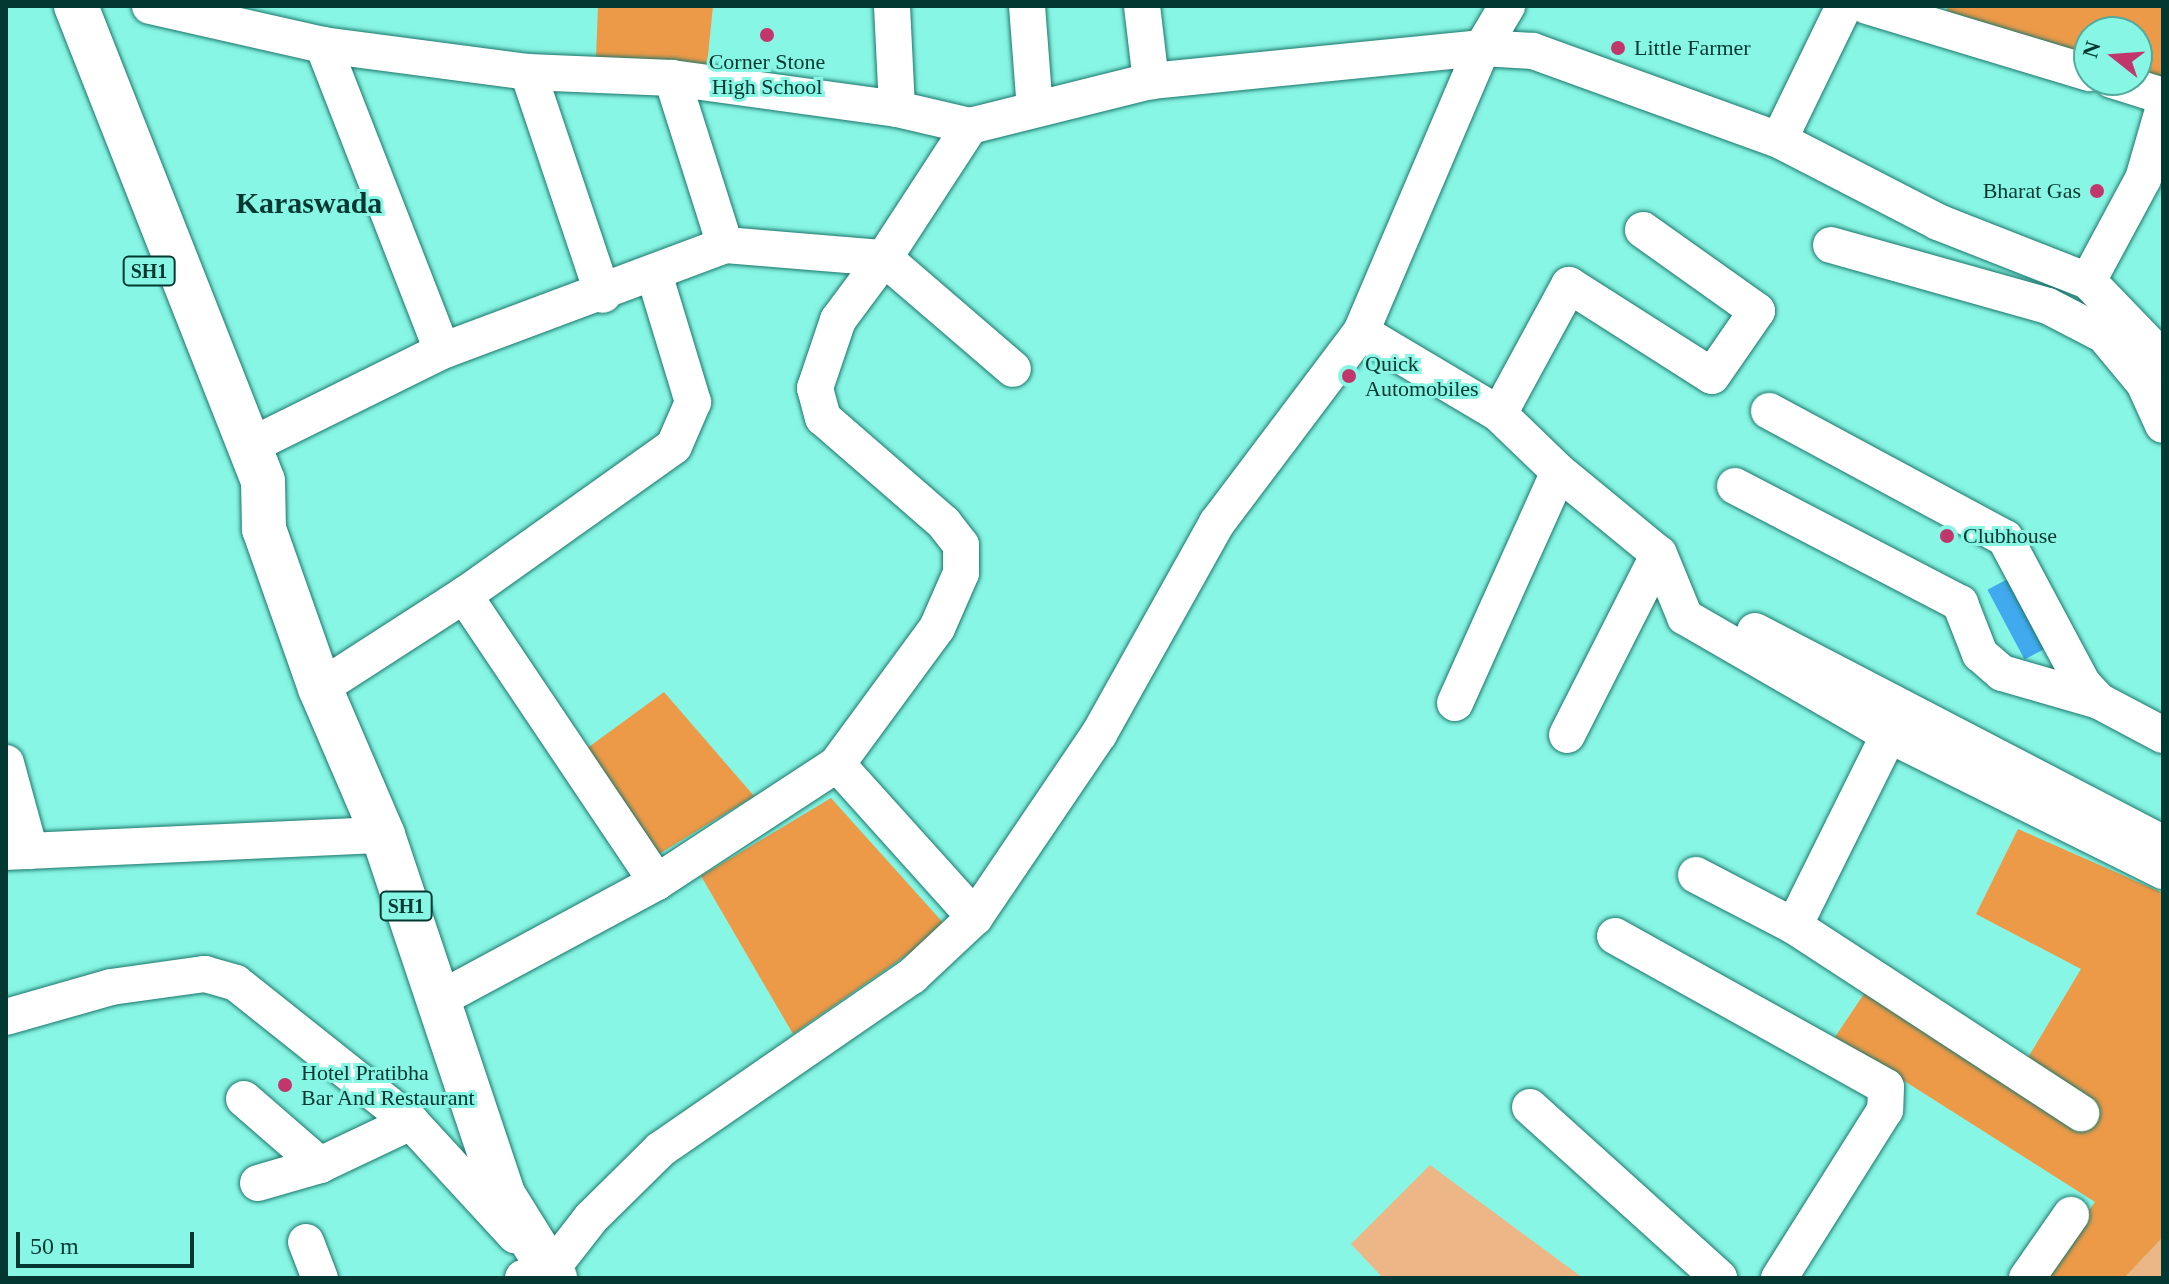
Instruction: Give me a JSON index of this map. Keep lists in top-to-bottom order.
{
  "streets": {
    "main road": ["SH1"]
  },
  "districts": ["Karaswada"],
  "places": [
    "Corner Stone High School",
    "Little Farmer",
    "Bharat Gas",
    "Quick Automobiles",
    "Clubhouse",
    "Hotel Pratibha Bar And Restaurant"
  ],
  "scale_bar": "50 m",
  "north": "left"
}
